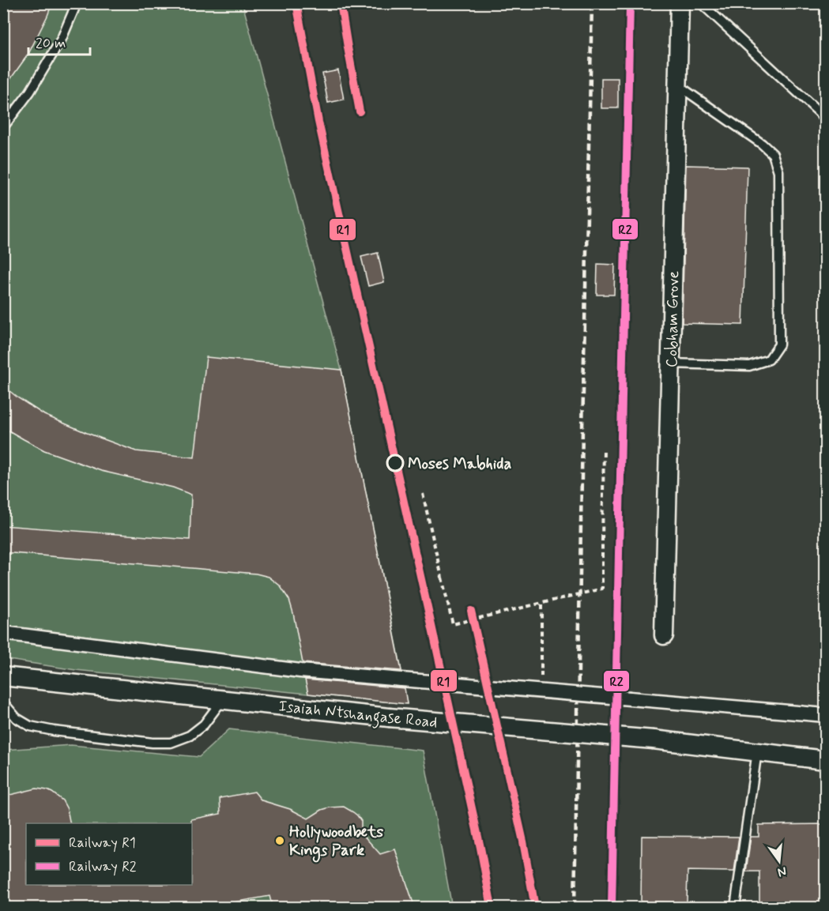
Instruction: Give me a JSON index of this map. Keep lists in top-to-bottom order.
{
  "streets": {
    "street": ["Cobham Grove", "Isaiah Ntshangase Road"]
  },
  "places": ["Moses Mabhida", "Hollywoodbets Kings Park"],
  "lines": ["rail line R1", "rail line R2"],
  "legend": ["Railway R1", "Railway R2"],
  "scale_bar": "20 m",
  "north": "bottom"
}
